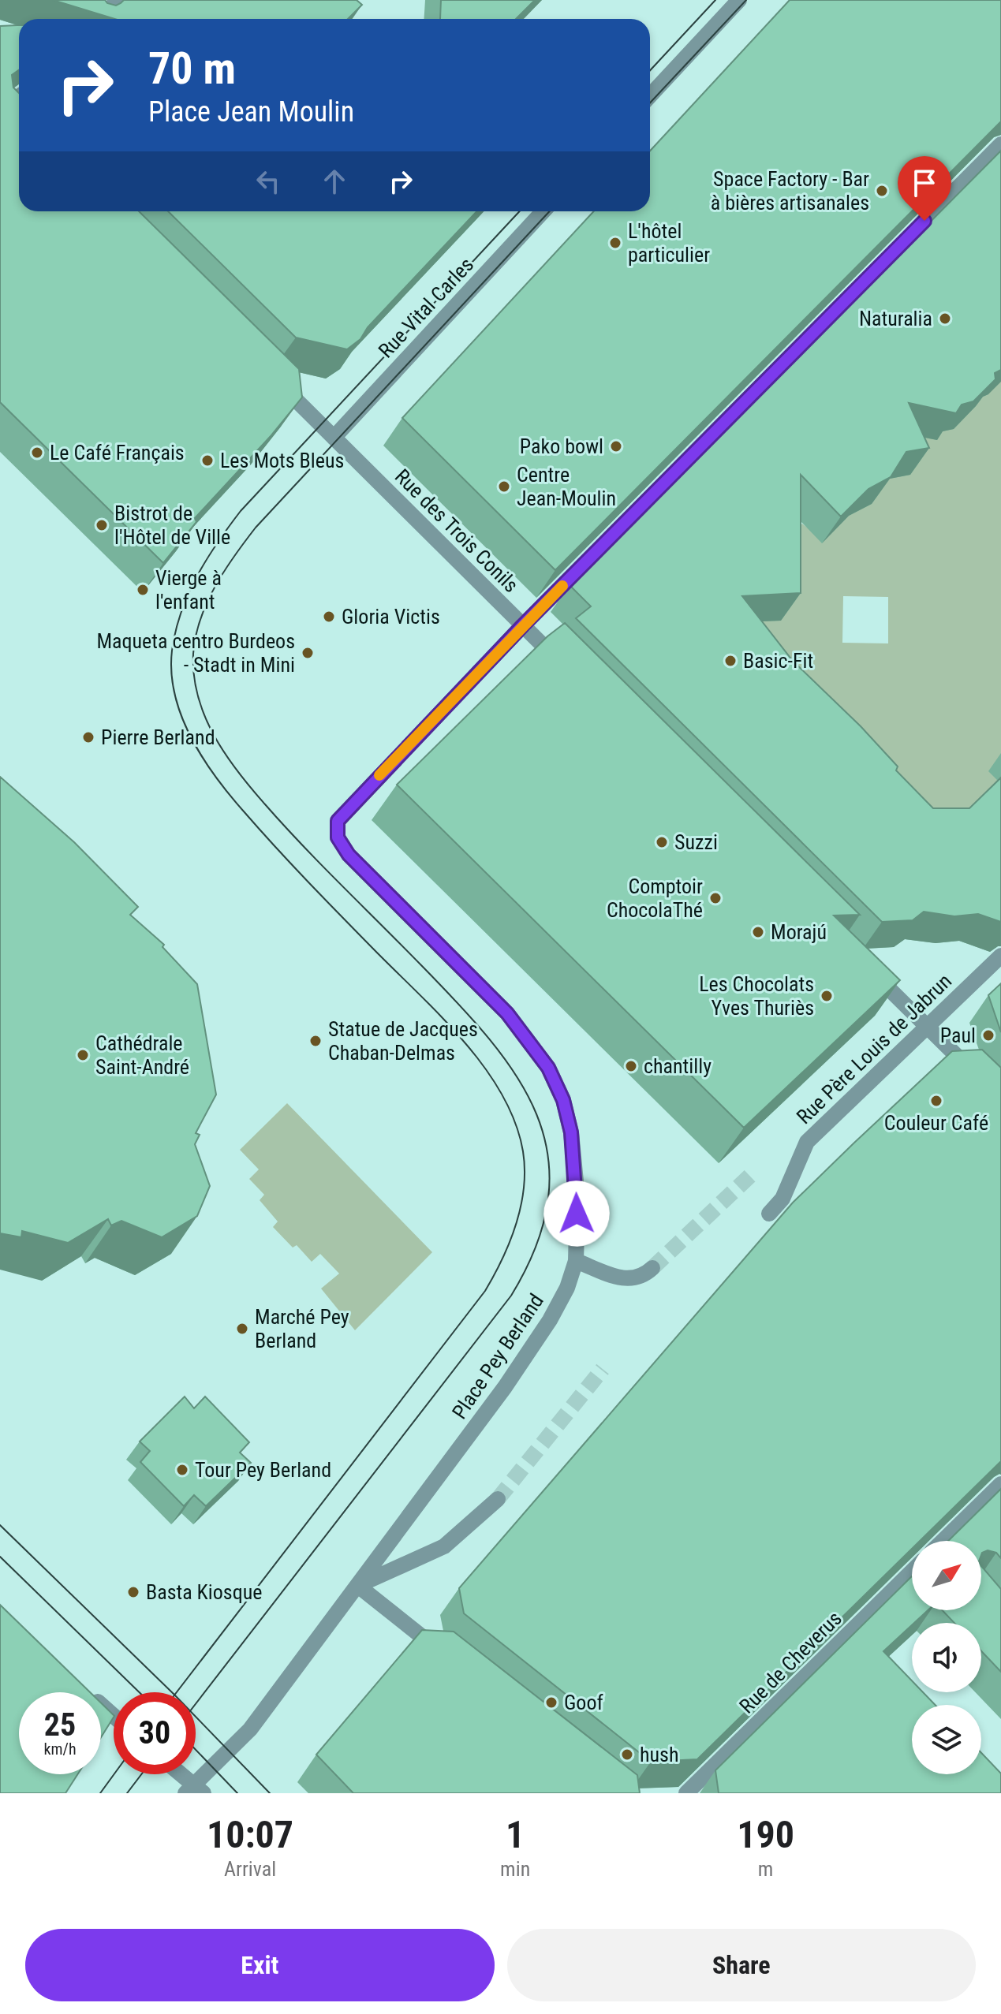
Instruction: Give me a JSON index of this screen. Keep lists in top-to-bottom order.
{
  "streets": {
    "street": [
      "Rue Vital Carles",
      "Rue des Trois Conils",
      "Rue Père Louis de Jabrun",
      "Place Pey Berland",
      "Rue de Cheverus"
    ]
  },
  "crossings": [
    ["Rue Vital Carles", "Rue des Trois Conils"],
    ["Rue des Trois Conils", "Place Pey Berland"]
  ],
  "places": [
    "Space Factory - Bar à bières artisanales",
    "L'hôtel particulier",
    "Naturalia",
    "Pako bowl",
    "Le Café Français",
    "Les Mots Bleus",
    "Centre Jean-Moulin",
    "Bistrot de l'Hôtel de Ville",
    "Vierge à l'enfant",
    "Gloria Victis",
    "Maqueta centro Burdeos - Stadt in Mini",
    "Basic-Fit",
    "Pierre Berland",
    "Suzzi",
    "Comptoir ChocolaThé",
    "Morajú",
    "Les Chocolats Yves Thuriès",
    "Paul",
    "Statue de Jacques Chaban-Delmas",
    "Cathédrale Saint-André",
    "chantilly",
    "Couleur Café",
    "Marché Pey Berland",
    "Tour Pey Berland",
    "Basta Kiosque",
    "Goof",
    "hush"
  ],
  "north": "top right",
  "page": {
    "turn": ["70 m", "Place Jean Moulin"],
    "speed": "25 km/h",
    "limit": "30",
    "eta": [
      "10:07",
      "Arrival",
      "1",
      "min",
      "190",
      "m"
    ],
    "buttons": ["Exit", "Share"]
  }
}
